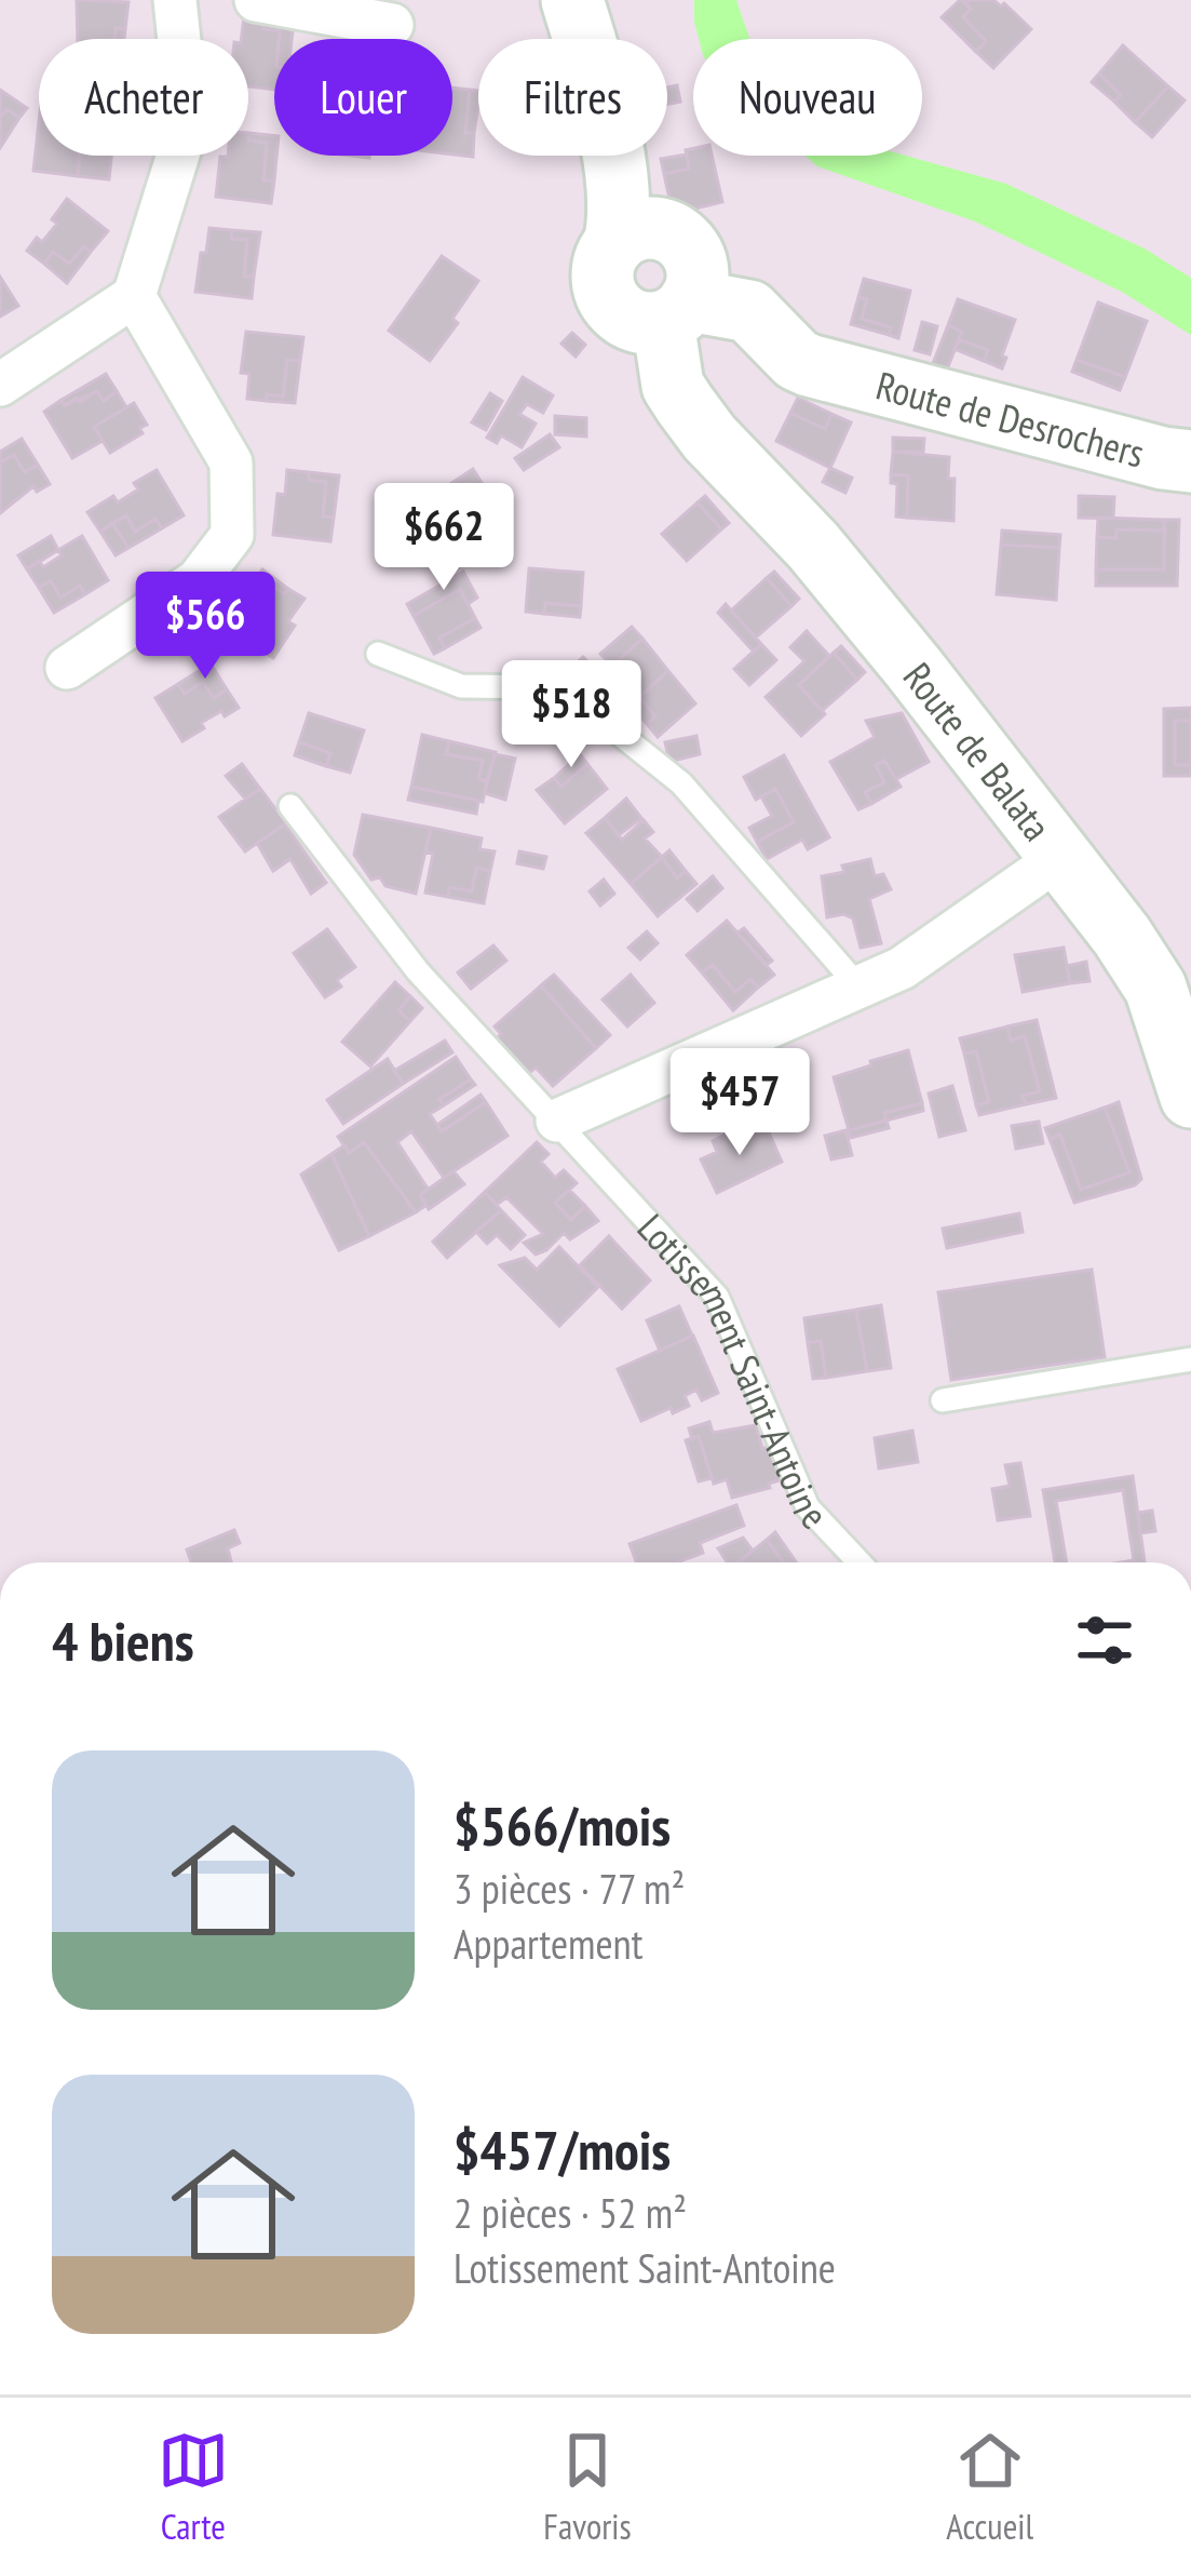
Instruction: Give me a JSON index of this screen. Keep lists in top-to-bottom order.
{
  "streets": {
    "main road": ["Route de Desrochers", "Route de Balata"],
    "lane": ["Lotissement Saint-Antoine"]
  },
  "crossings": [
    ["Route de Desrochers", "Route de Balata"]
  ],
  "page": {
    "chip": [
      "Acheter",
      "Louer",
      "Filtres",
      "Nouveau"
    ],
    "price": [
      "$662",
      "$566",
      "$518",
      "$457"
    ],
    "heading": "4 biens",
    "list": [
      {
        "name": "$566/mois",
        "note": "3 pièces · 77 m² · Appartement"
      },
      {
        "name": "$457/mois",
        "note": "2 pièces · 52 m² · Lotissement Saint-Antoine"
      }
    ],
    "tabs": ["Carte", "Favoris", "Accueil"]
  }
}
